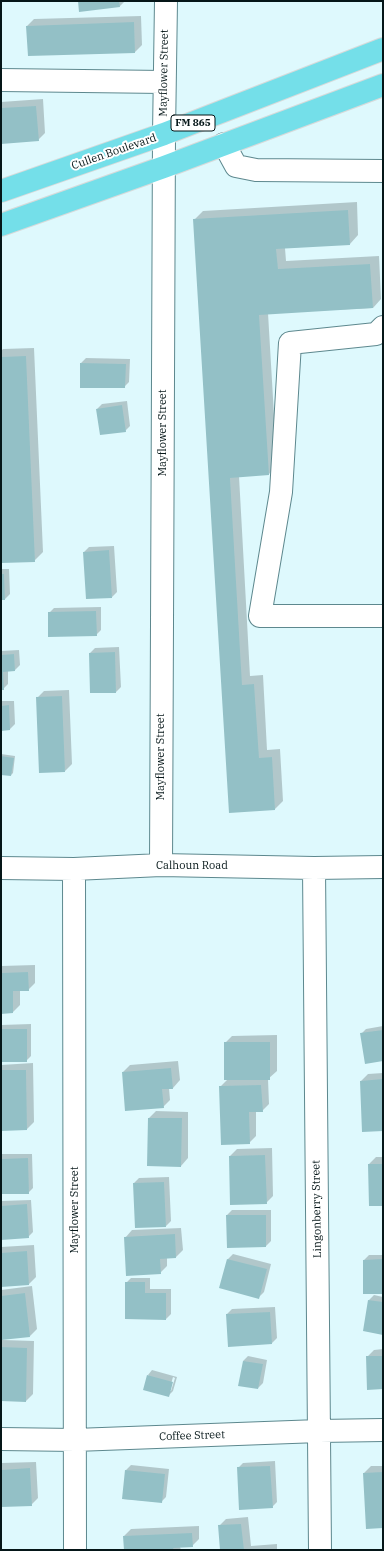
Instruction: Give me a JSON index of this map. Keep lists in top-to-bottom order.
{
  "streets": {
    "main road": ["FM 865", "Cullen Boulevard"],
    "street": [
      "Mayflower Street",
      "Calhoun Road",
      "Lingonberry Street",
      "Coffee Street"
    ]
  },
  "crossings": [
    ["Mayflower Street", "FM 865"],
    ["Mayflower Street", "Cullen Boulevard"],
    ["Mayflower Street", "Calhoun Road"],
    ["Mayflower Street", "Coffee Street"],
    ["Calhoun Road", "Lingonberry Street"],
    ["Lingonberry Street", "Coffee Street"]
  ]
}
